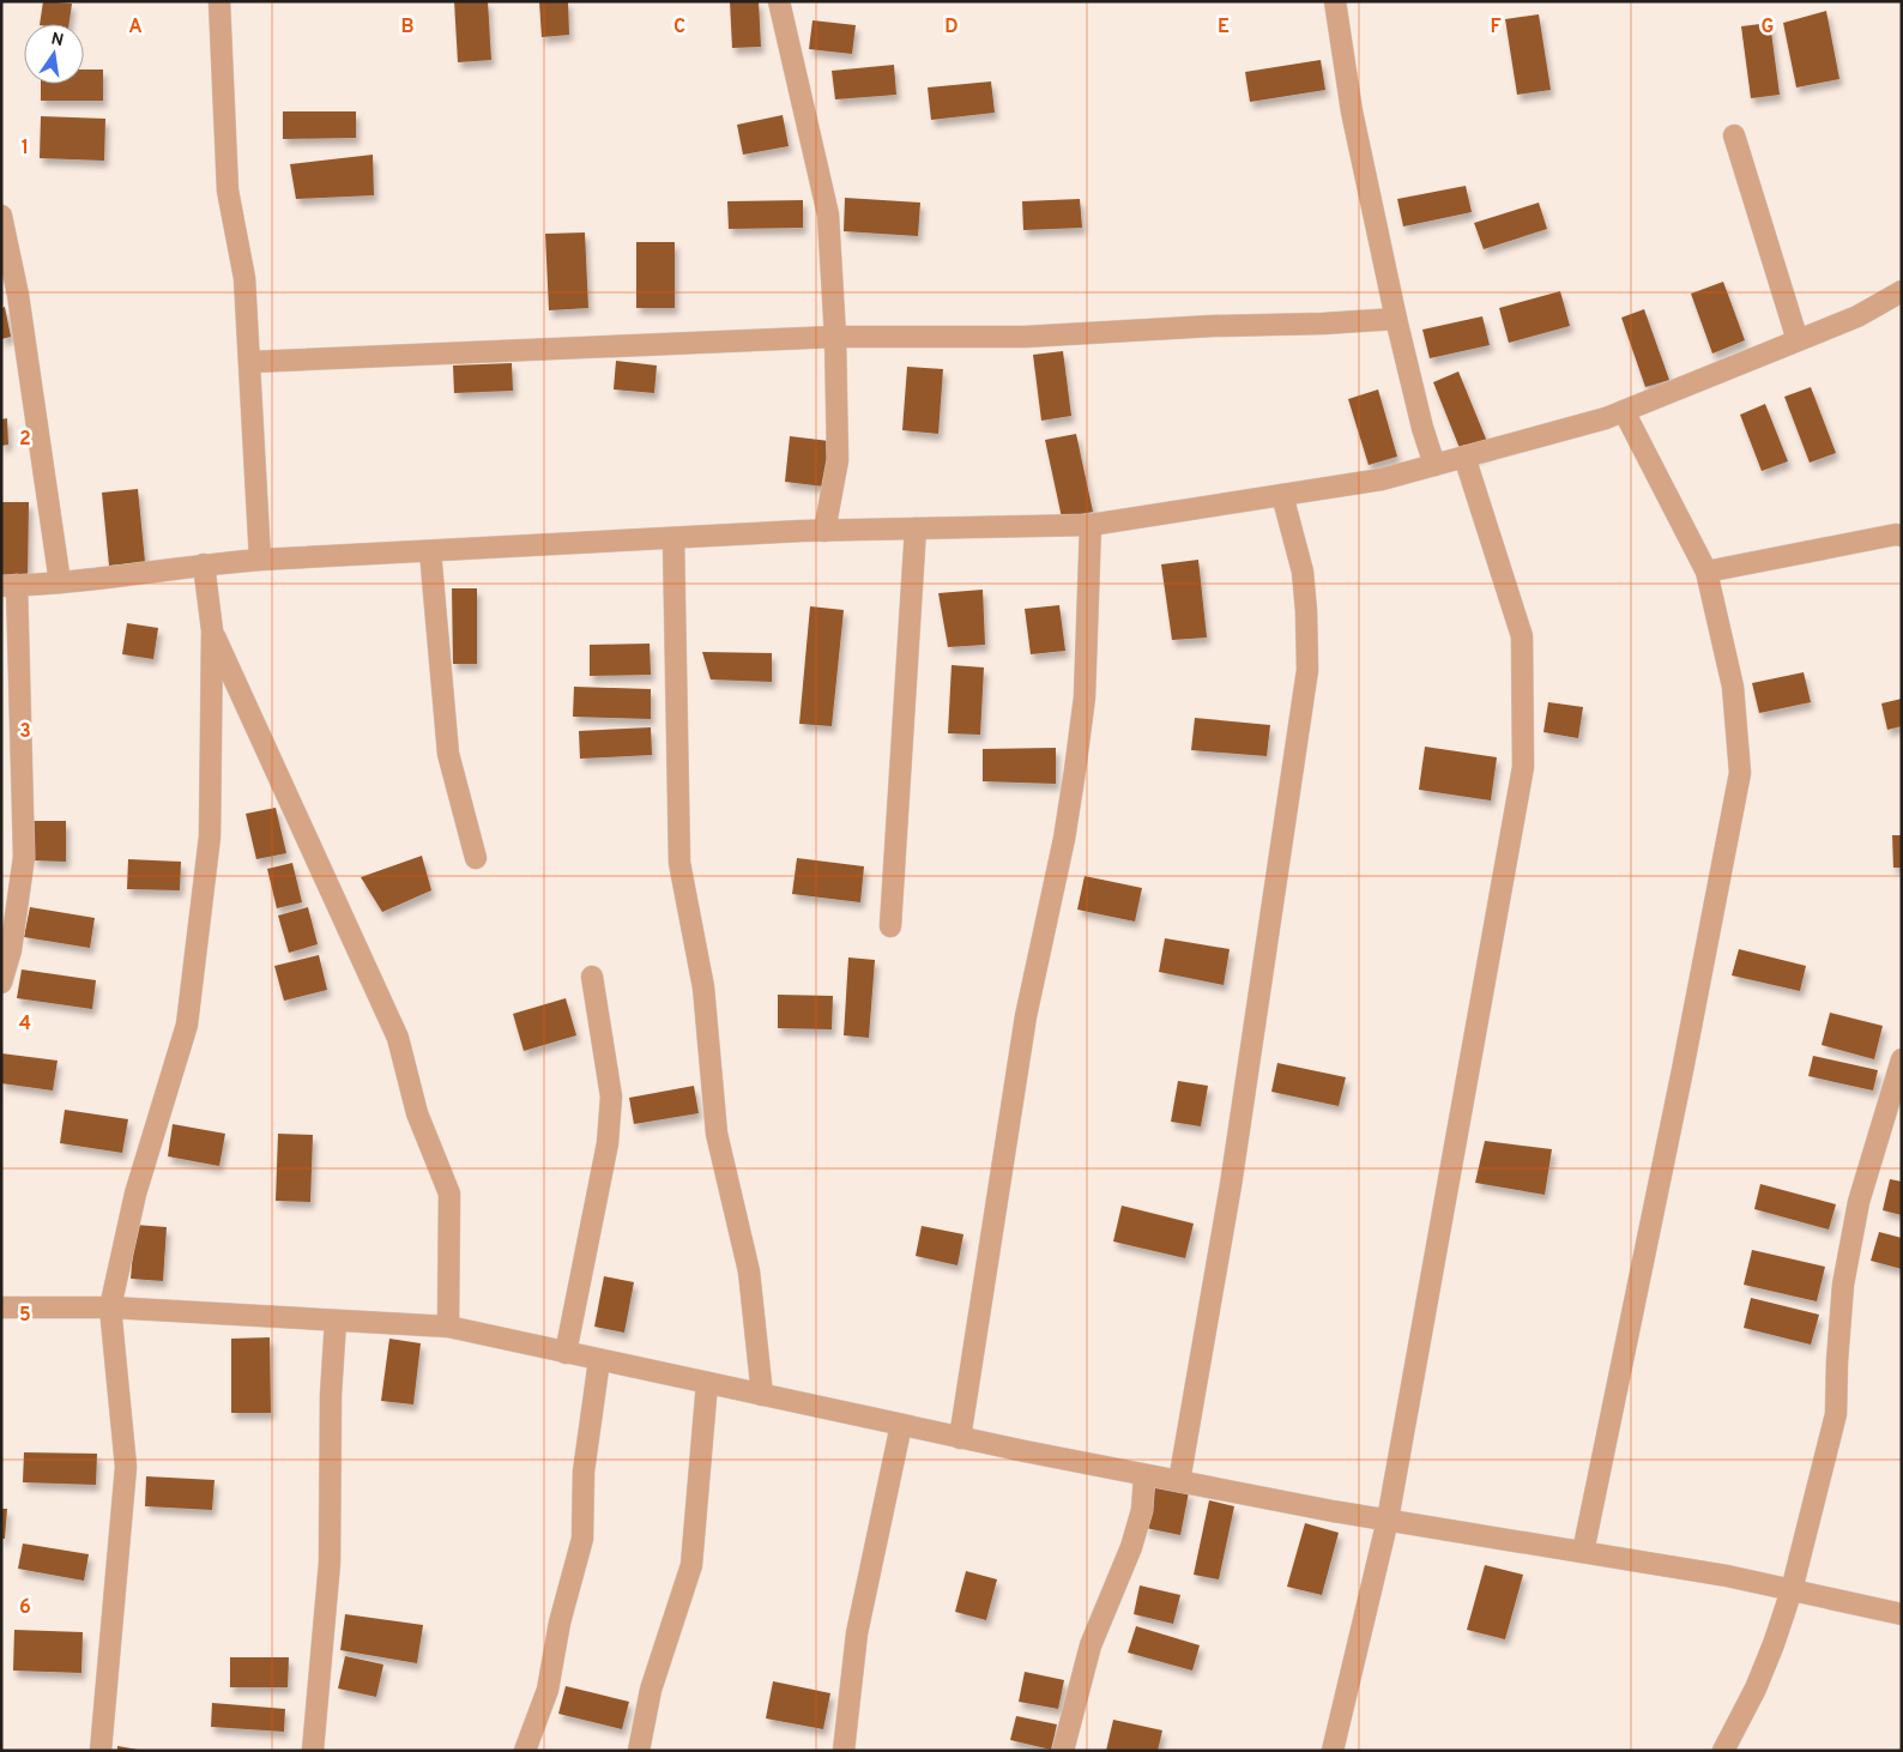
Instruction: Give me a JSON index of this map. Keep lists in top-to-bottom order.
{
  "north": "top",
  "grid": {
    "columns": [
      "A",
      "B",
      "C",
      "D",
      "E",
      "F",
      "G"
    ],
    "rows": [
      "1",
      "2",
      "3",
      "4",
      "5",
      "6"
    ]
  }
}
